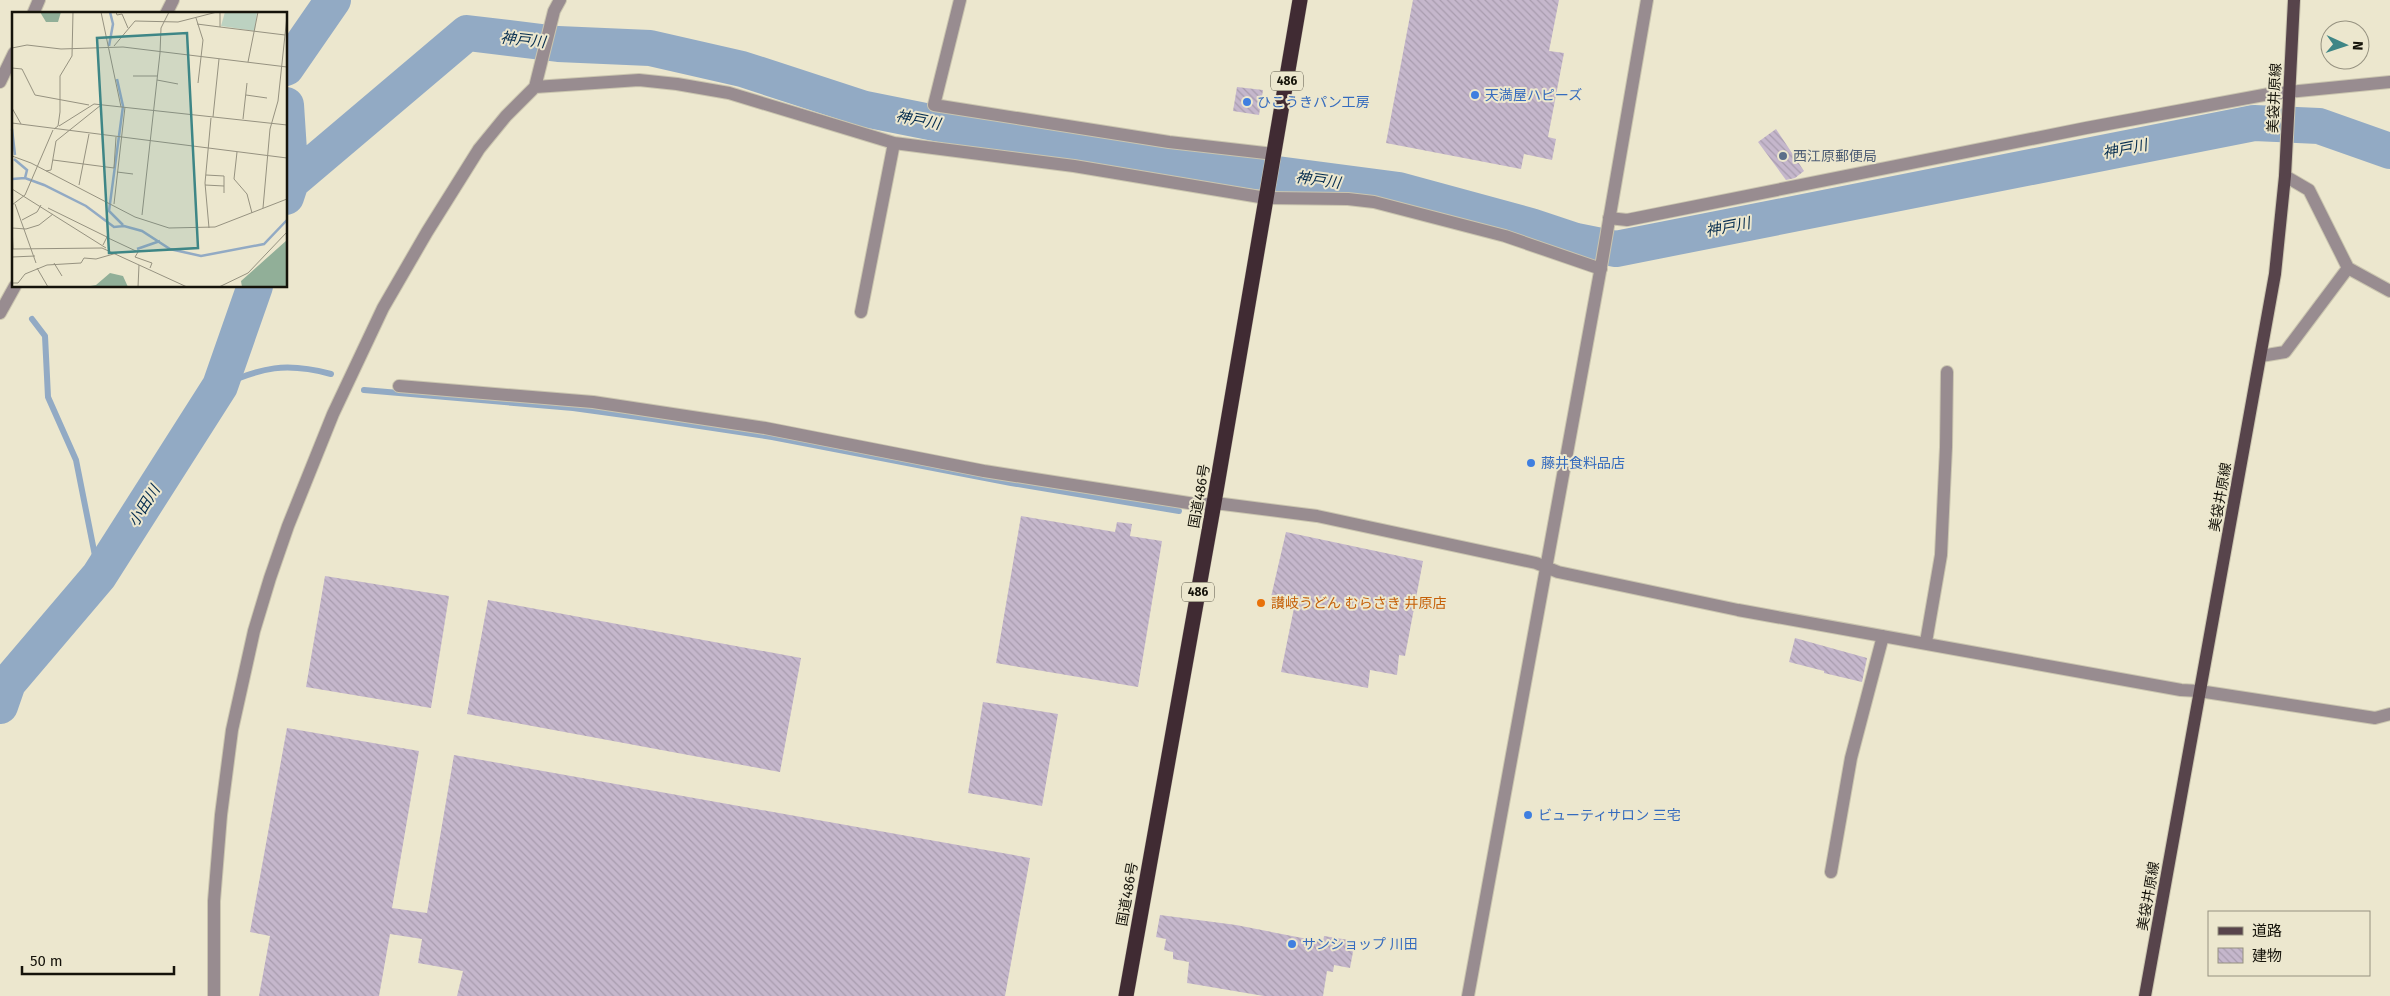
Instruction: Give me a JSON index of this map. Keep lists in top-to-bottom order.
{
  "streets": {
    "highway": ["486", "国道486号"],
    "main road": ["美袋井原線"]
  },
  "water": ["神戸川", "小田川"],
  "places": [
    "天満屋ハピーズ",
    "ひこうきパン工房",
    "西江原郵便局",
    "藤井食料品店",
    "讃岐うどん むらさき 井原店",
    "ビューティサロン 三宅",
    "サンショップ 川田"
  ],
  "legend": ["道路", "建物"],
  "scale_bar": "50 m",
  "north": "right"
}
